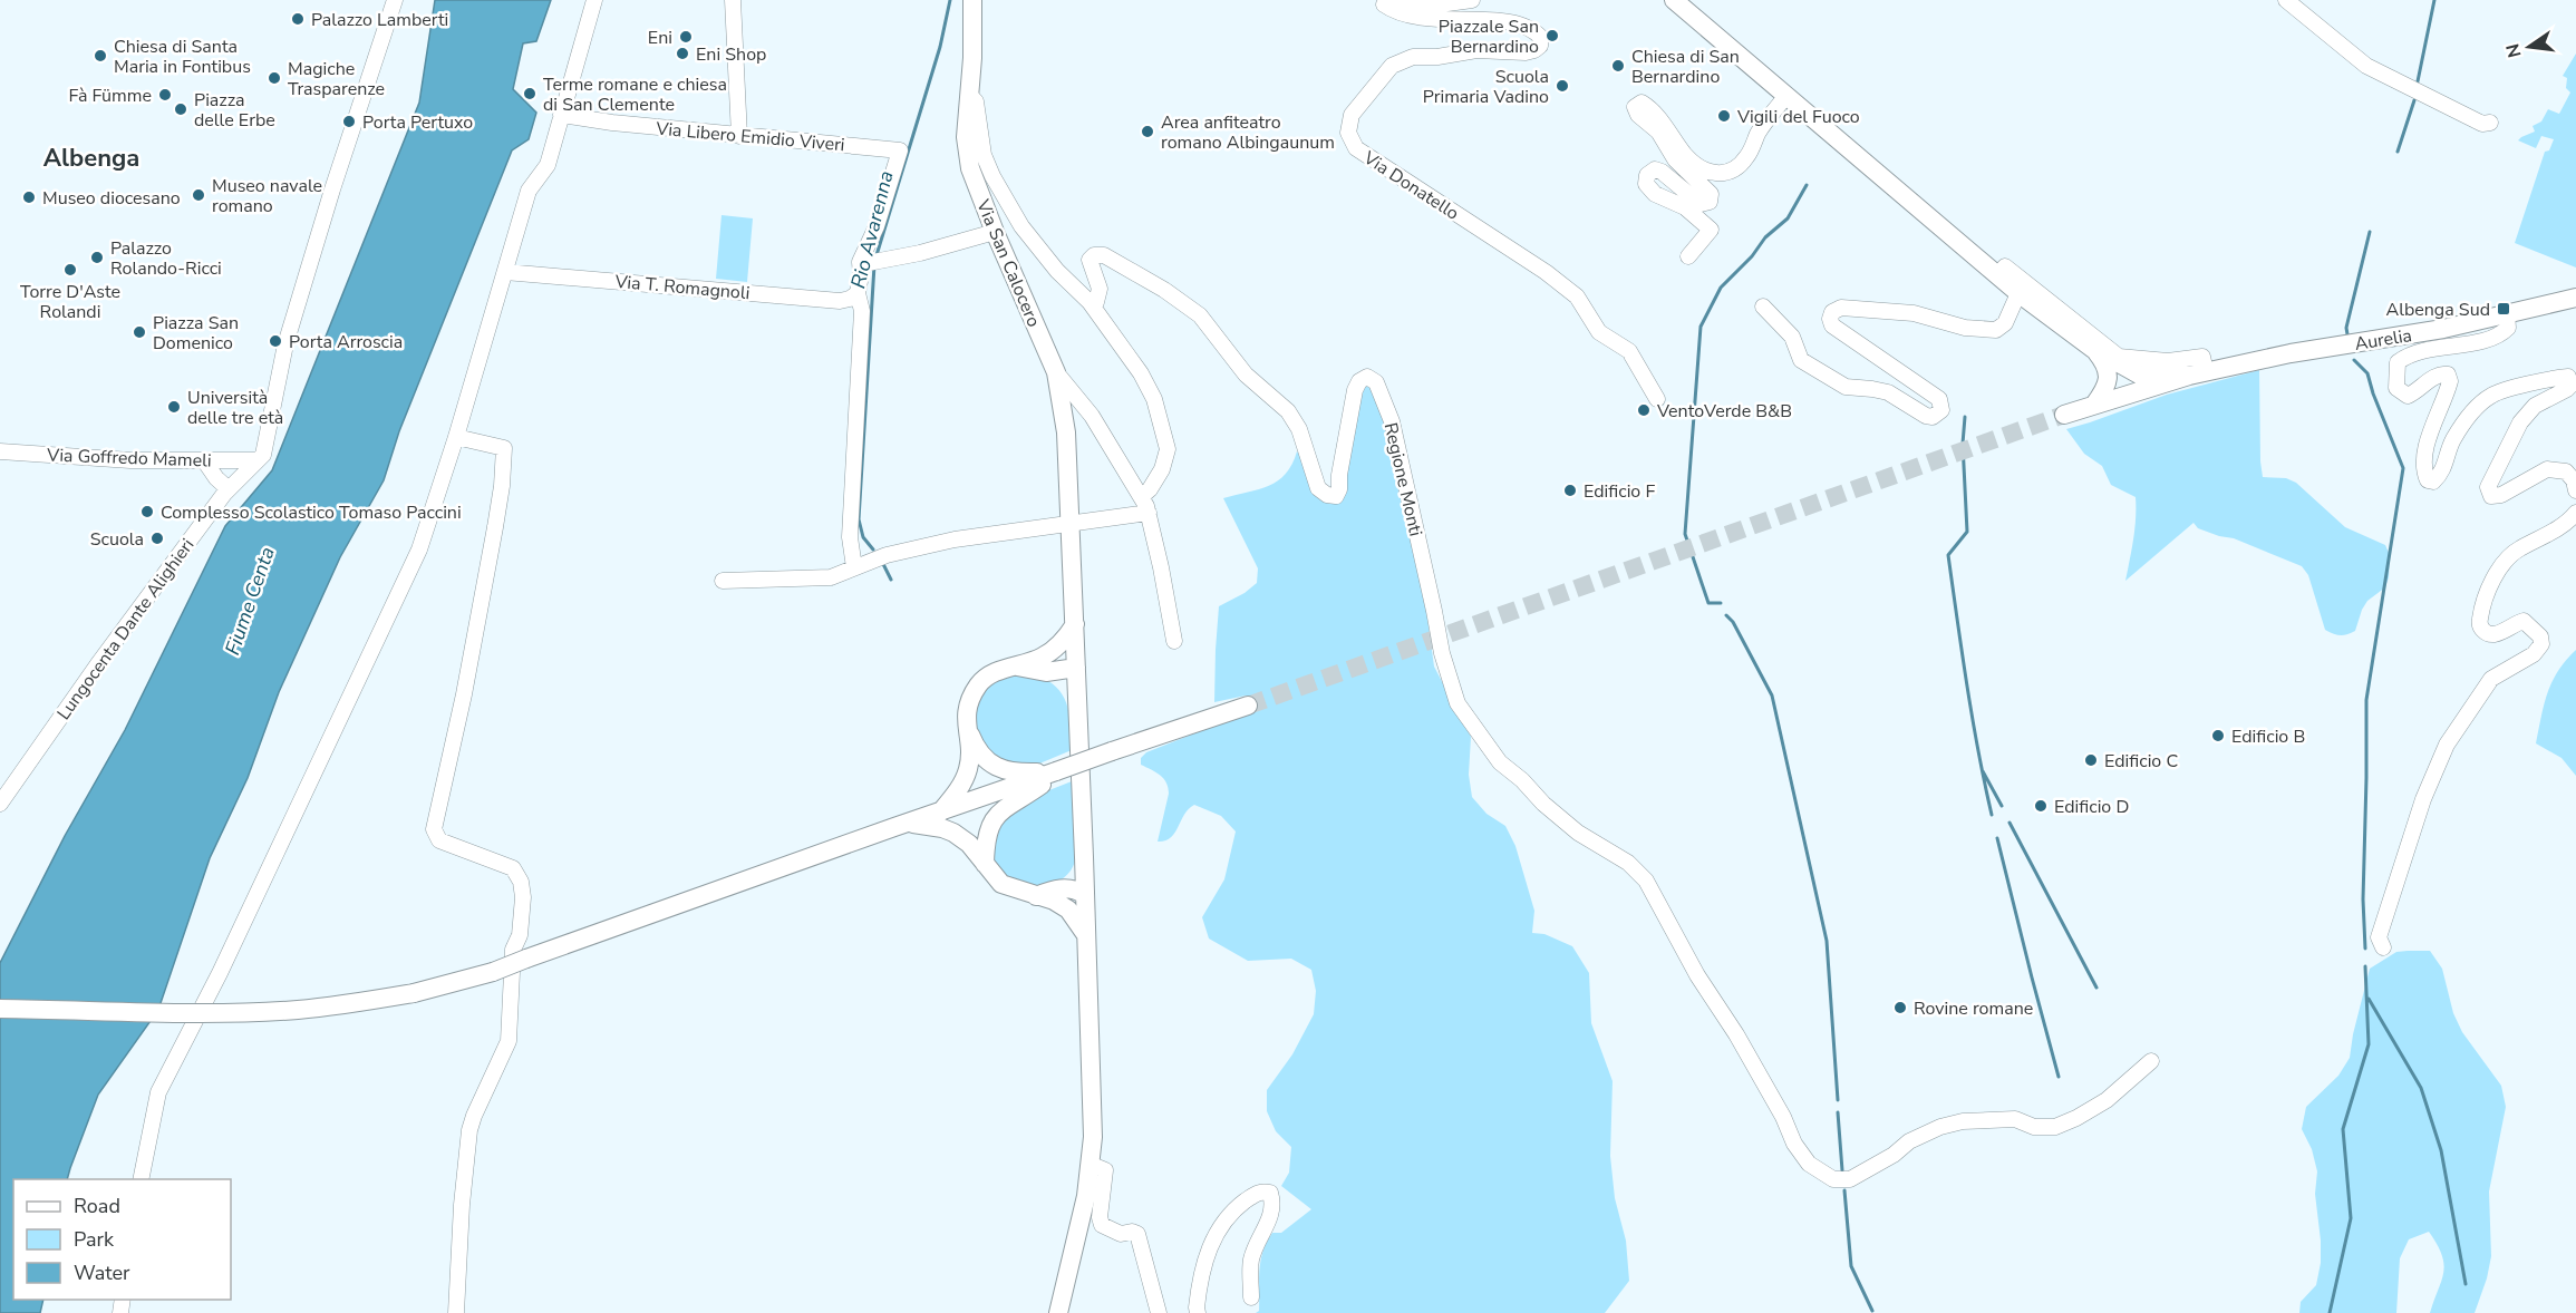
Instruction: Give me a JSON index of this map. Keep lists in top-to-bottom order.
{
  "streets": {
    "main road": ["Via San Calocero", "Aurelia"],
    "street": [
      "Via Libero Emidio Viveri",
      "Via Donatello",
      "Via T. Romagnoli",
      "Via Goffredo Mameli",
      "Regione Monti",
      "Lungocenta Dante Alighieri"
    ]
  },
  "crossings": [
    ["Via Libero Emidio Viveri", "Via T. Romagnoli"],
    ["Via Goffredo Mameli", "Lungocenta Dante Alighieri"]
  ],
  "districts": ["Albenga"],
  "water": ["Rio Avarenna", "Fiume Centa"],
  "places": {
    "other": [
      "Palazzo Lamberti",
      "Piazzale San Bernardino",
      "Eni",
      "Eni Shop",
      "Chiesa di Santa Maria in Fontibus",
      "Chiesa di San Bernardino",
      "Magiche Trasparenze",
      "Scuola Primaria Vadino",
      "Terme romane e chiesa di San Clemente",
      "Fà Fümme",
      "Piazza delle Erbe",
      "Vigili del Fuoco",
      "Porta Pertuxo",
      "Area anfiteatro romano Albingaunum",
      "Museo navale romano",
      "Museo diocesano",
      "Palazzo Rolando-Ricci",
      "Torre D'Aste Rolandi",
      "Piazza San Domenico",
      "Porta Arroscia",
      "Università delle tre età",
      "VentoVerde B&B",
      "Edificio F",
      "Complesso Scolastico Tomaso Paccini",
      "Scuola",
      "Edificio B",
      "Edificio C",
      "Edificio D",
      "Rovine romane"
    ],
    "transit": ["Albenga Sud"]
  },
  "legend": ["Road", "Park", "Water"],
  "north": "left"
}
